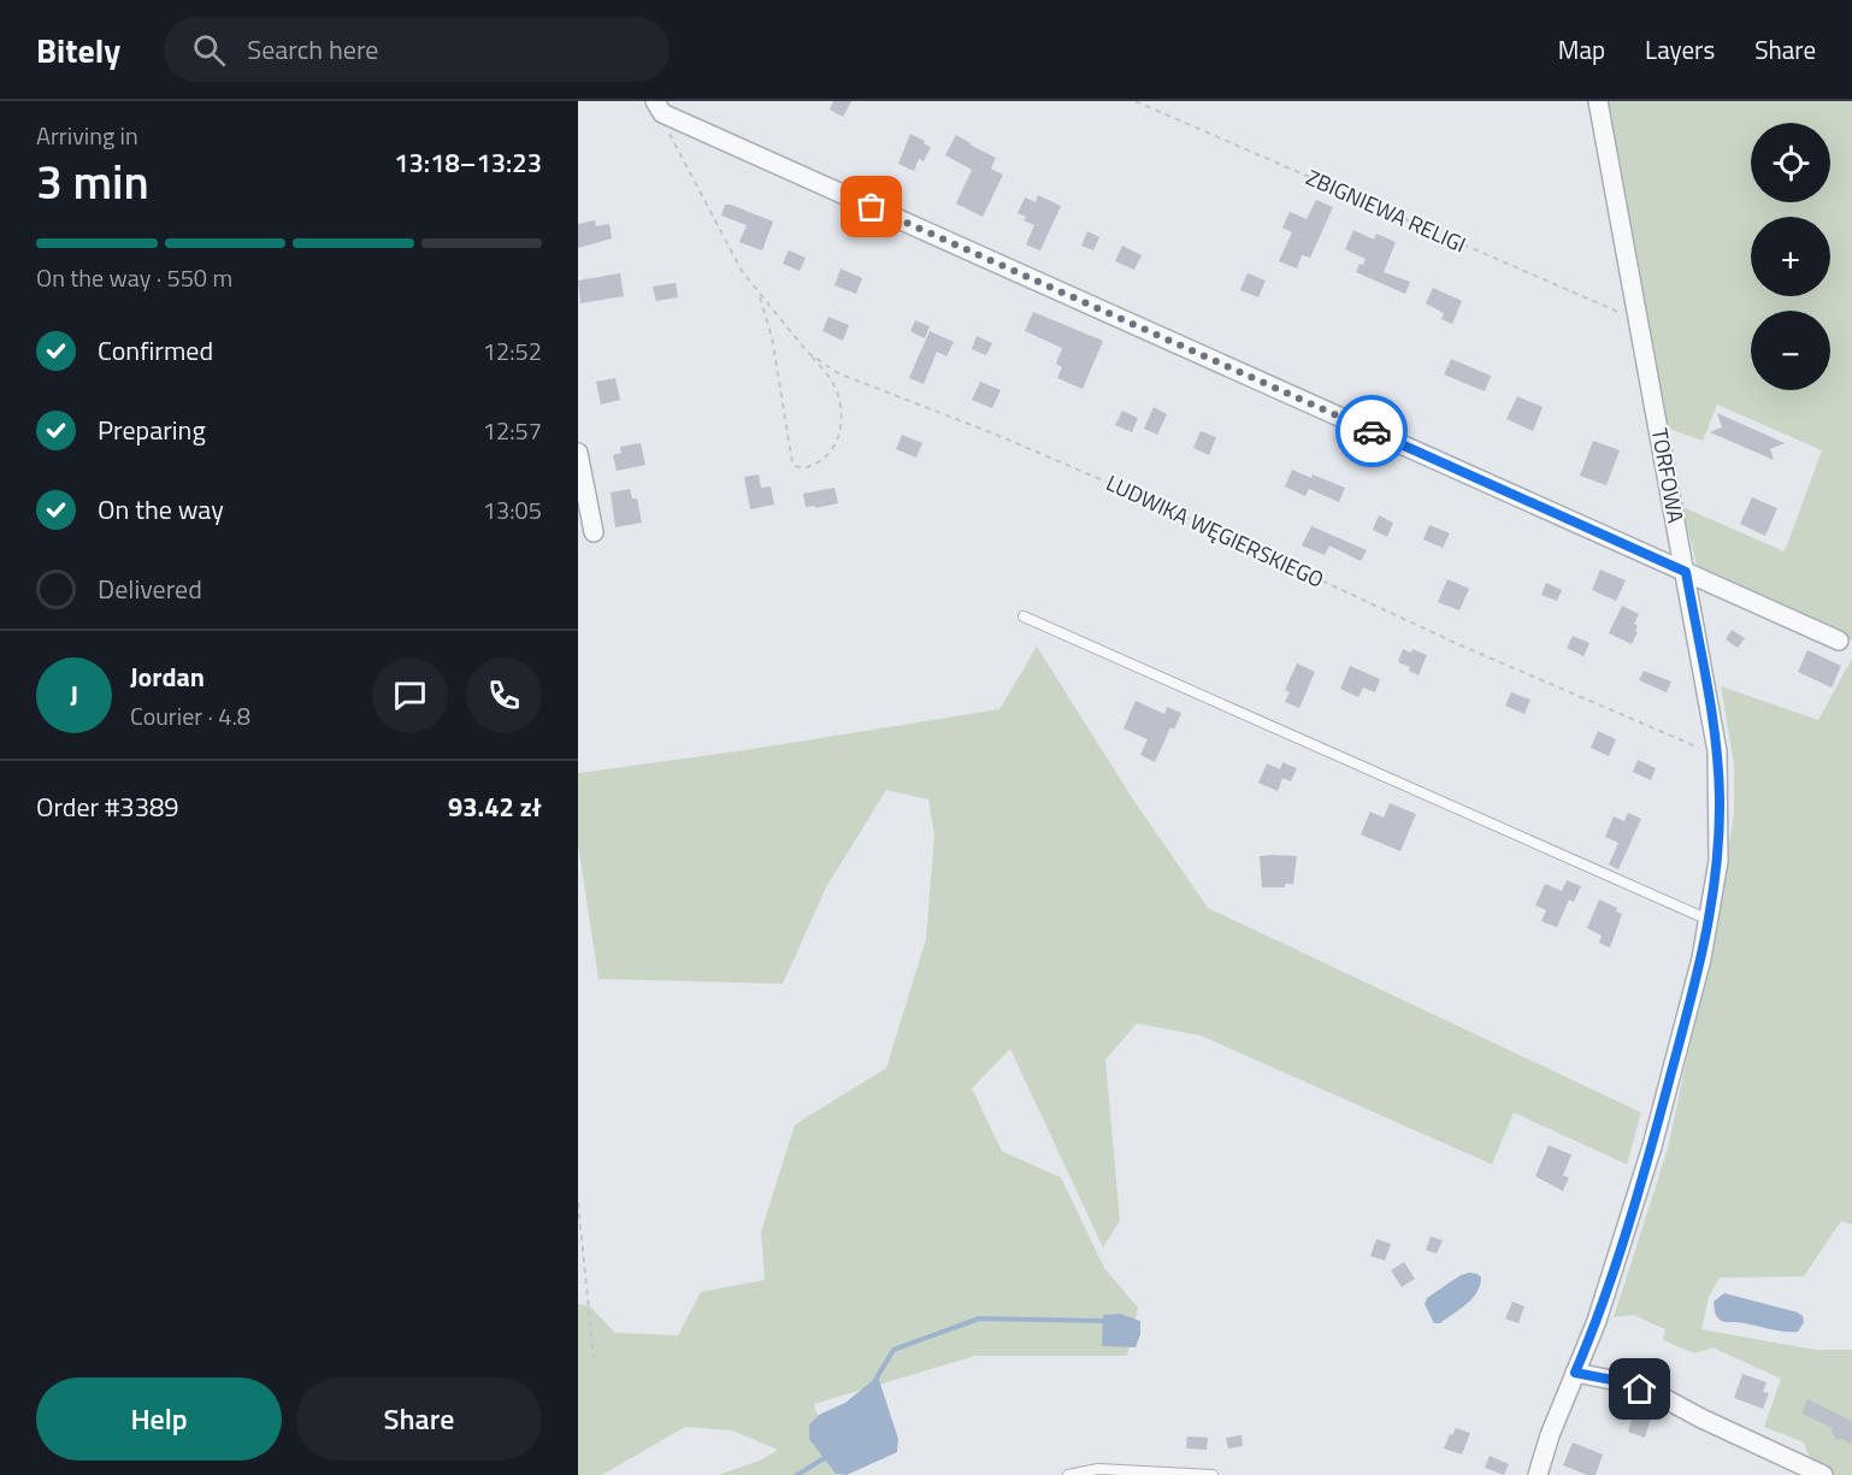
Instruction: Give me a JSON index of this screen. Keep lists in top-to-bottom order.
{
  "streets": {
    "street": ["TORFOWA"],
    "path": ["ZBIGNIEWA RELIGI", "LUDWIKA WĘGIERSKIEGO"]
  },
  "crossings": [
    ["ZBIGNIEWA RELIGI", "TORFOWA"],
    ["TORFOWA", "LUDWIKA WĘGIERSKIEGO"]
  ],
  "page": {
    "header": "Bitely",
    "search": "Search here",
    "nav": ["Map", "Layers", "Share"],
    "heading": ["3 min", "Arriving in", "13:18–13:23"],
    "panel": [
      "Jordan",
      "Courier · 4.8",
      "Order #3389",
      "93.42 zł"
    ],
    "map_buttons": ["+", "−"],
    "bar": "On the way · 550 m",
    "list": [
      ["Confirmed", "12:52"],
      ["Preparing", "12:57"],
      ["On the way", "13:05"],
      "Delivered"
    ],
    "round": "J",
    "buttons": ["Help", "Share"]
  }
}
